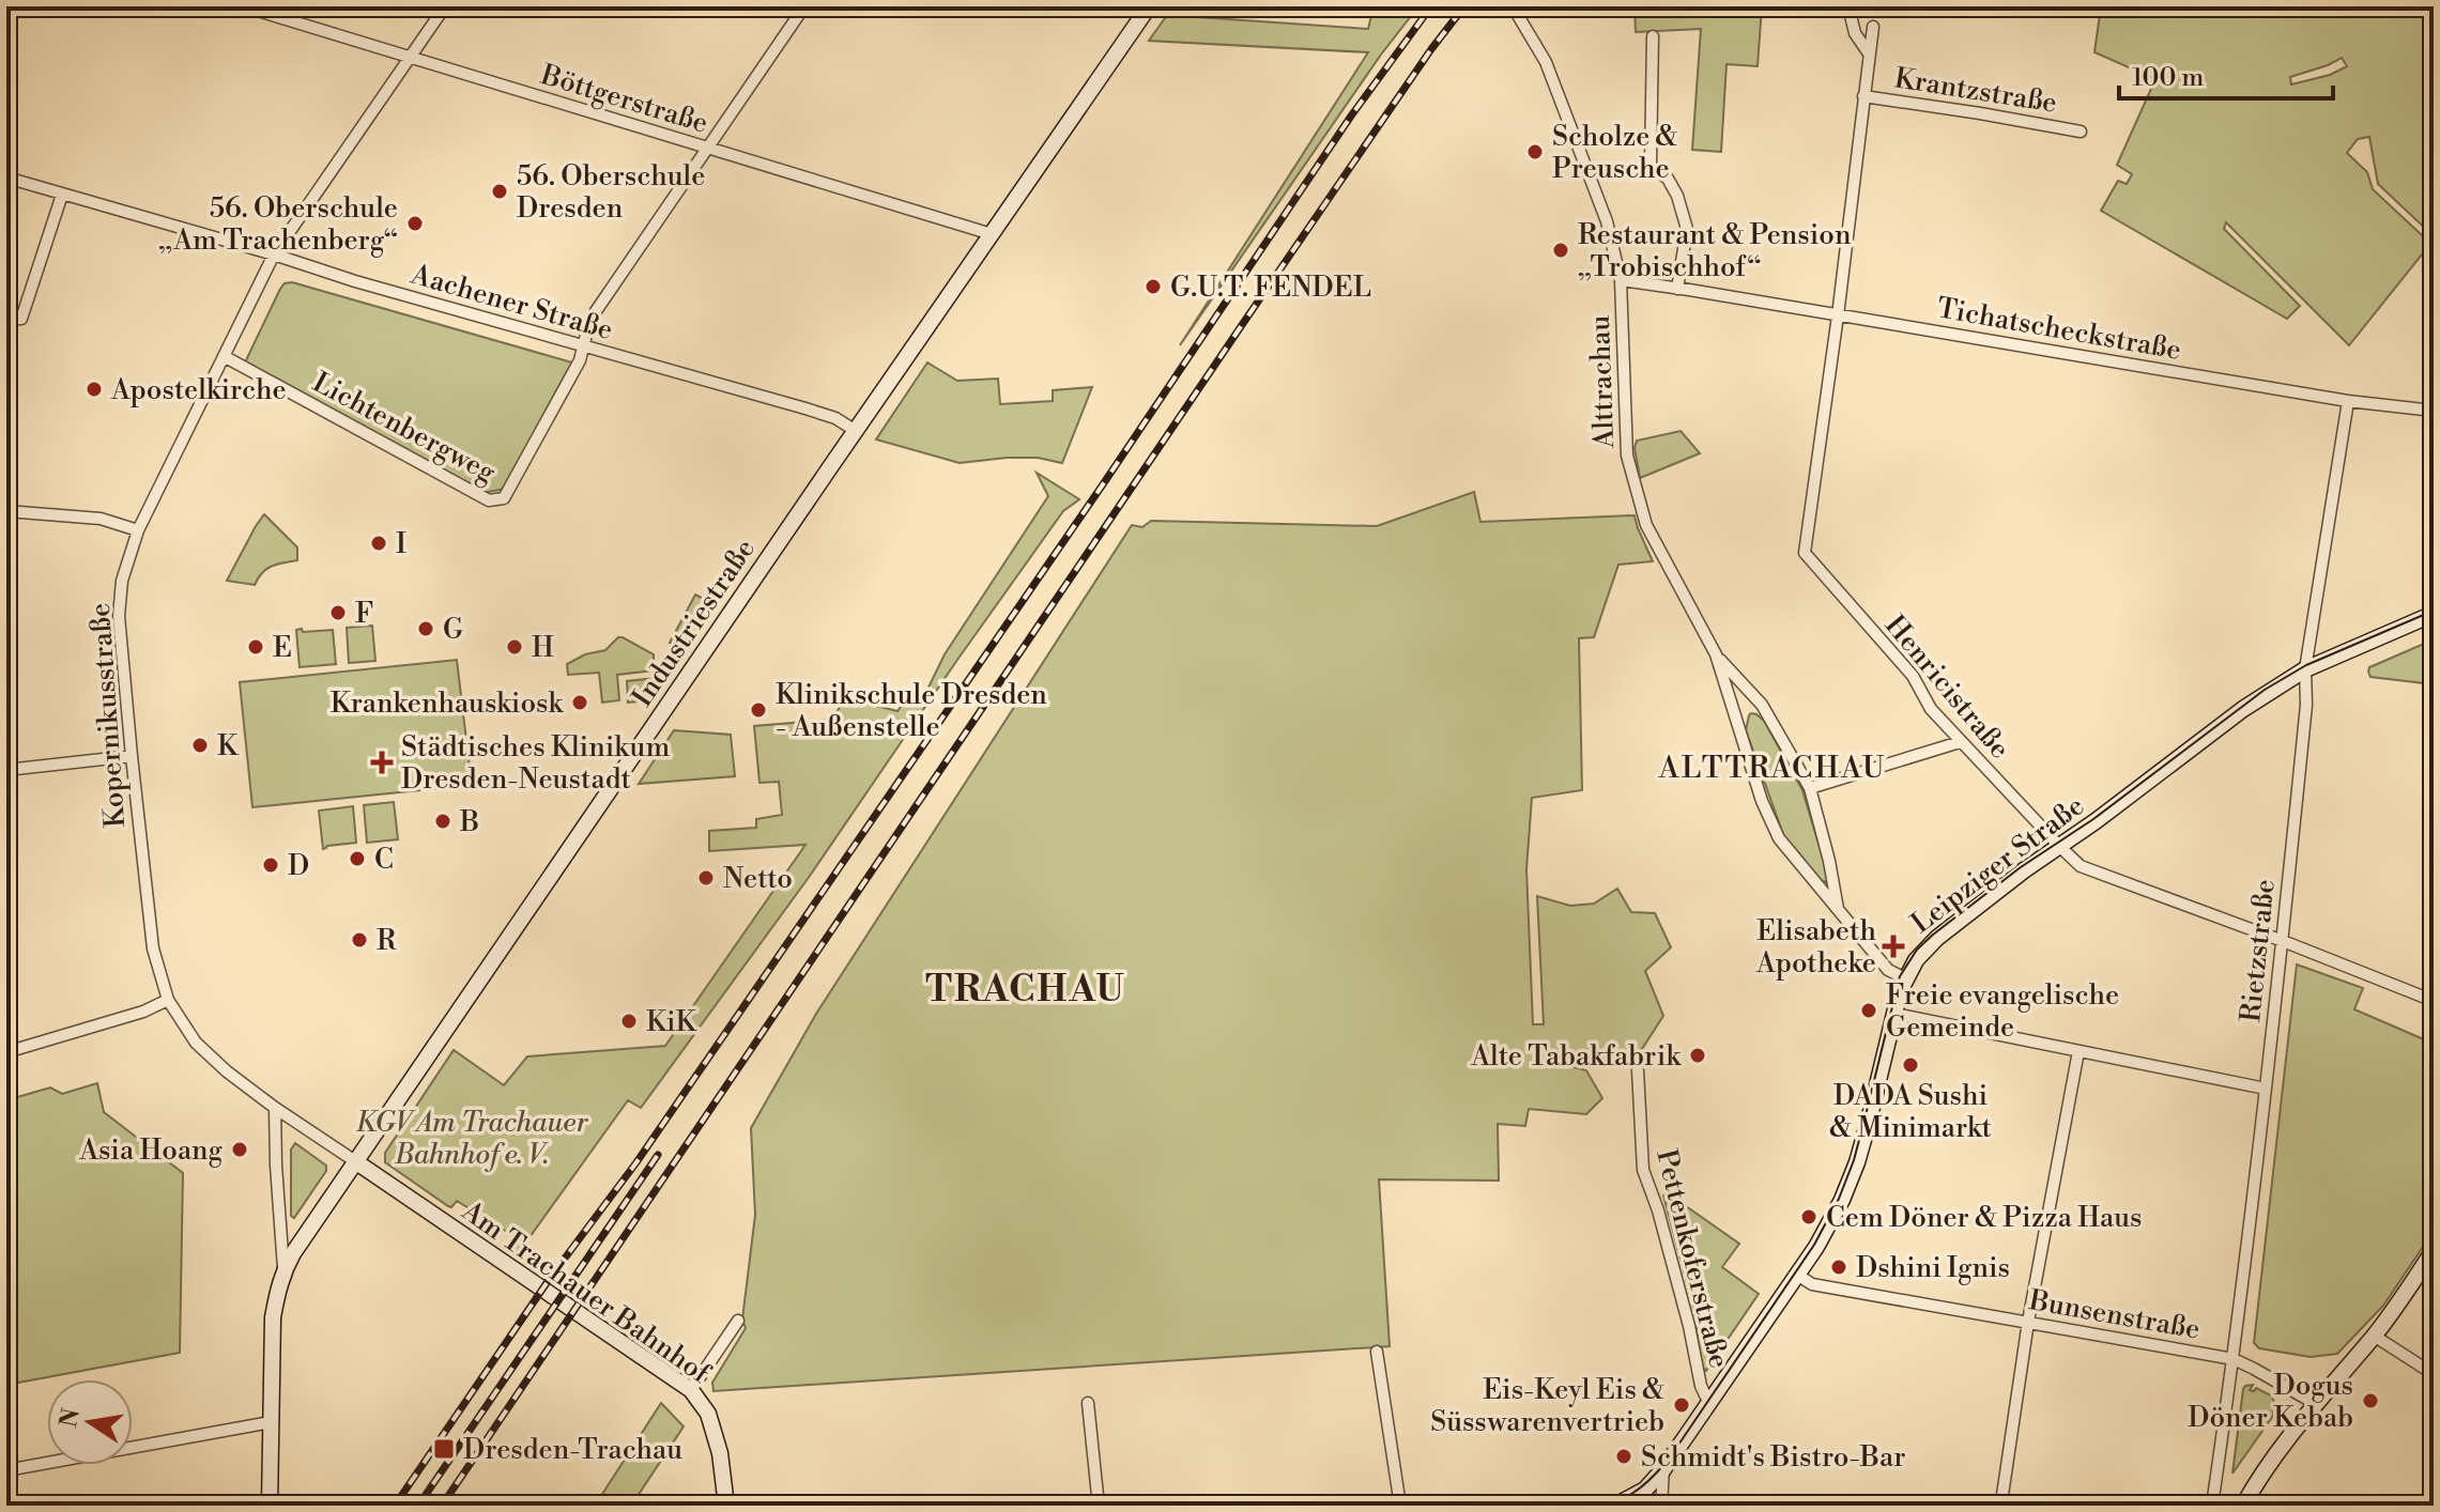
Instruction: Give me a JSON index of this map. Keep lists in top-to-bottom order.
{
  "streets": {
    "street": [
      "Krantzstraße",
      "Böttgerstraße",
      "Aachener Straße",
      "Tichatscheckstraße",
      "Alttrachau",
      "Lichtenbergweg",
      "Industriestraße",
      "Henricistraße",
      "Kopernikusstraße",
      "Leipziger Straße",
      "Rietzstraße",
      "Pettenkoferstraße",
      "Am Trachauer Bahnhof",
      "Bunsenstraße"
    ]
  },
  "crossings": [
    ["Böttgerstraße", "Industriestraße"],
    ["Böttgerstraße", "Kopernikusstraße"],
    ["Aachener Straße", "Lichtenbergweg"],
    ["Aachener Straße", "Industriestraße"],
    ["Aachener Straße", "Kopernikusstraße"],
    ["Tichatscheckstraße", "Alttrachau"],
    ["Tichatscheckstraße", "Henricistraße"],
    ["Tichatscheckstraße", "Rietzstraße"],
    ["Alttrachau", "Leipziger Straße"],
    ["Lichtenbergweg", "Kopernikusstraße"],
    ["Industriestraße", "Kopernikusstraße"],
    ["Industriestraße", "Am Trachauer Bahnhof"],
    ["Henricistraße", "Leipziger Straße"],
    ["Henricistraße", "Rietzstraße"],
    ["Kopernikusstraße", "Am Trachauer Bahnhof"],
    ["Leipziger Straße", "Rietzstraße"],
    ["Leipziger Straße", "Pettenkoferstraße"],
    ["Leipziger Straße", "Bunsenstraße"],
    ["Rietzstraße", "Bunsenstraße"]
  ],
  "districts": ["ALTTRACHAU", "TRACHAU"],
  "parks": ["KGV Am Trachauer Bahnhof e. V."],
  "places": {
    "other": [
      "Scholze & Preusche",
      "56. Oberschule Dresden",
      "56. Oberschule „Am Trachenberg“",
      "Restaurant & Pension „Trobischhof“",
      "G.U.T. FENDEL",
      "Apostelkirche",
      "I",
      "F",
      "G",
      "E",
      "H",
      "Krankenhauskiosk",
      "Klinikschule Dresden - Außenstelle",
      "K",
      "B",
      "C",
      "D",
      "Netto",
      "R",
      "Freie evangelische Gemeinde",
      "KiK",
      "Alte Tabakfabrik",
      "DADA Sushi & Minimarkt",
      "Asia Hoang",
      "Cem Döner & Pizza Haus",
      "Dshini Ignis",
      "Dogus Döner Kebab",
      "Eis-Keyl Eis & Süsswarenvertrieb",
      "Schmidt's Bistro-Bar"
    ],
    "health": ["Städtisches Klinikum Dresden-Neustadt", "Elisabeth Apotheke"],
    "transit": ["Dresden-Trachau"]
  },
  "scale_bar": "100 m",
  "north": "left"
}
